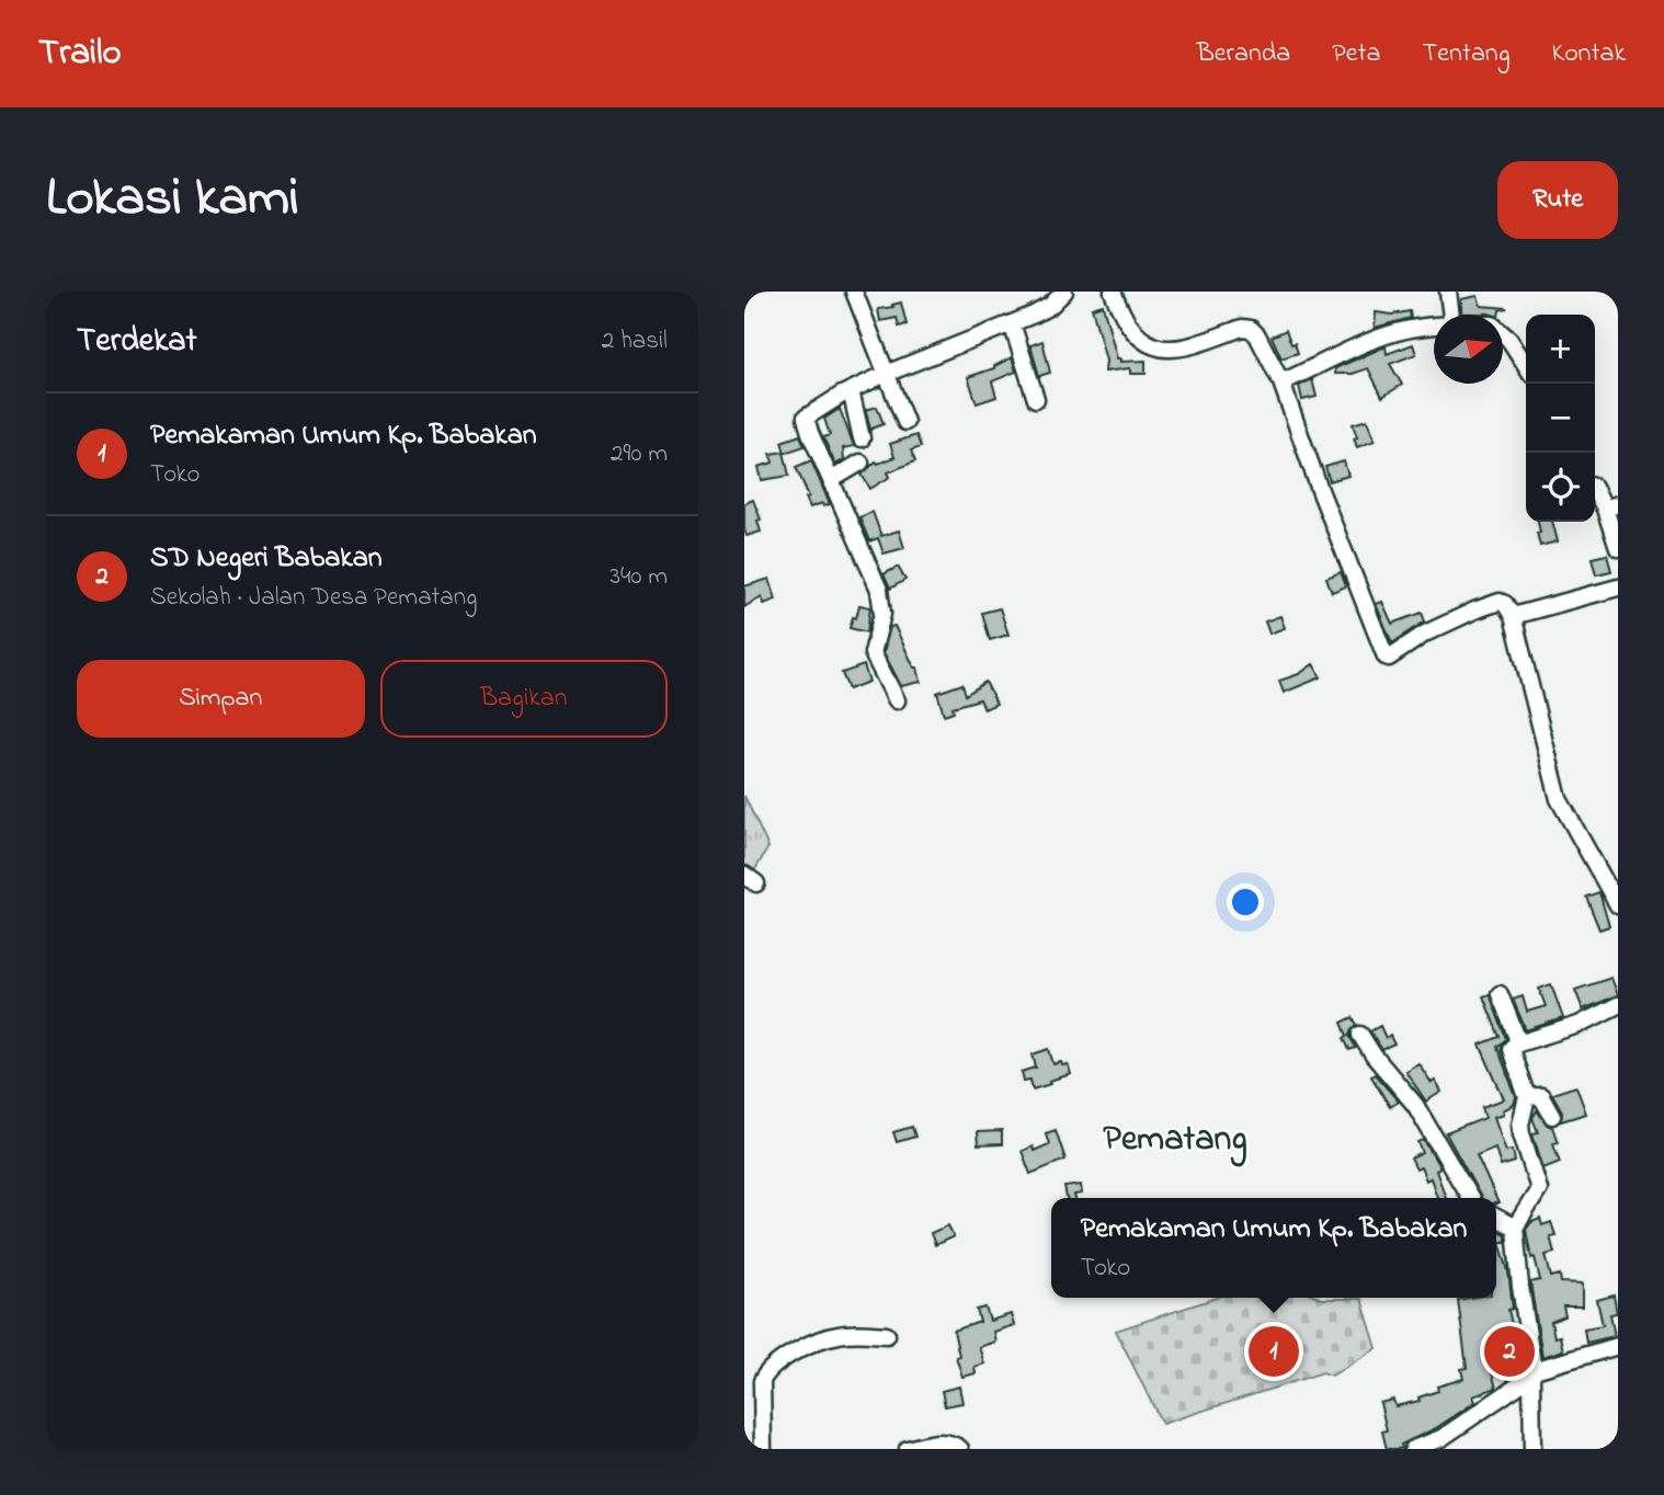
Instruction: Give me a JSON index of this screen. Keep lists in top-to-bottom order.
{
  "districts": ["Pematang"],
  "north": "right",
  "page": {
    "header": "Trailo",
    "nav": [
      "Beranda",
      "Peta",
      "Tentang",
      "Kontak"
    ],
    "title": "Lokasi kami",
    "buttons": [
      "Rute",
      ["Simpan", "Bagikan"]
    ],
    "heading": ["Terdekat", "2 hasil"],
    "map_buttons": ["+", "−"],
    "list": [
      {
        "mark": "1",
        "name": "Pemakaman Umum Kp. Babakan",
        "note": "Toko",
        "value": "290 m"
      },
      {
        "mark": "2",
        "name": "SD Negeri Babakan",
        "note": "Sekolah · Jalan Desa Pematang",
        "value": "340 m"
      }
    ],
    "popup": ["Pemakaman Umum Kp. Babakan", "Toko"],
    "pins": ["1", "2"]
  }
}
